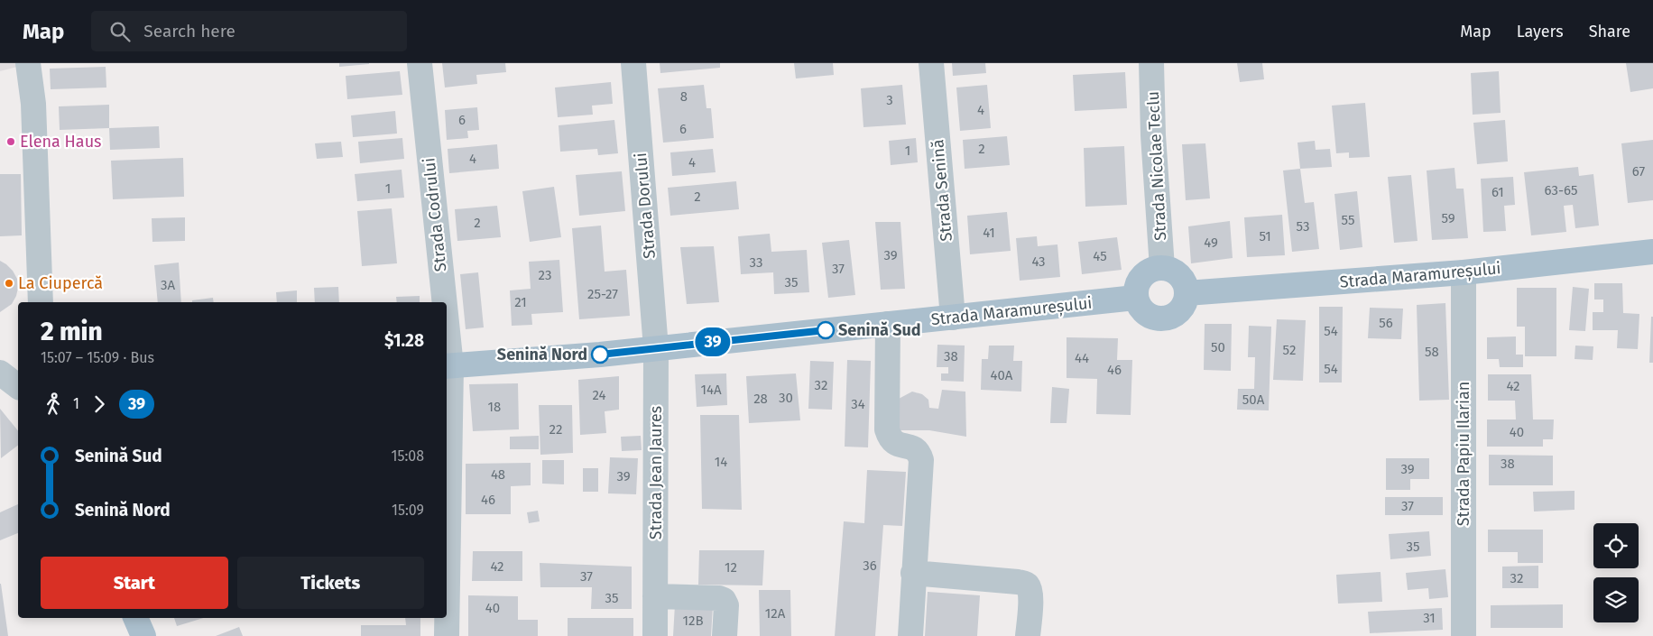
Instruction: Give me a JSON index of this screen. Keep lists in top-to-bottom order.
{
  "streets": {
    "main road": ["Strada Maramureșului"],
    "street": [
      "Strada Nicolae Teclu",
      "Strada Senină",
      "Strada Dorului",
      "Strada Codrului",
      "Strada Papiu Ilarian",
      "Strada Jean Jaures"
    ]
  },
  "crossings": [
    ["Strada Nicolae Teclu", "Strada Maramureșului"],
    ["Strada Senină", "Strada Maramureșului"],
    ["Strada Dorului", "Strada Maramureșului"],
    ["Strada Dorului", "Strada Jean Jaures"],
    ["Strada Codrului", "Strada Maramureșului"],
    ["Strada Maramureșului", "Strada Papiu Ilarian"],
    ["Strada Maramureșului", "Strada Jean Jaures"]
  ],
  "places": [
    "Elena Haus",
    "La Ciupercă",
    "Senină Sud",
    "Senină Nord"
  ],
  "lines": ["bus line 39"],
  "house_numbers": [
    "8",
    "3",
    "4",
    "6",
    "6",
    "2",
    "1",
    "4",
    "4",
    "67",
    "1",
    "63-65",
    "61",
    "2",
    "59",
    "55",
    "2",
    "53",
    "41",
    "51",
    "49",
    "39",
    "45",
    "43",
    "33",
    "37",
    "23",
    "35",
    "3A",
    "25-27",
    "21",
    "56",
    "54",
    "50",
    "52",
    "58",
    "38",
    "44",
    "54",
    "46",
    "40A",
    "32",
    "42",
    "14A",
    "24",
    "30",
    "28",
    "50A",
    "34",
    "18",
    "22",
    "40",
    "14",
    "38",
    "39",
    "48",
    "39",
    "46",
    "37",
    "35",
    "36",
    "42",
    "12",
    "37",
    "32",
    "35",
    "40",
    "12A",
    "31",
    "12B"
  ],
  "page": {
    "header": "Map",
    "search": "Search here",
    "nav": ["Map", "Layers", "Share"],
    "on_map": "39",
    "heading": ["2 min", "15:07 – 15:09 · Bus", "$1.28"],
    "legs": ["1", "39"],
    "list": [
      {
        "name": "Senină Sud",
        "value": "15:08"
      },
      {
        "name": "Senină Nord",
        "value": "15:09"
      }
    ],
    "buttons": ["Start", "Tickets"]
  }
}
